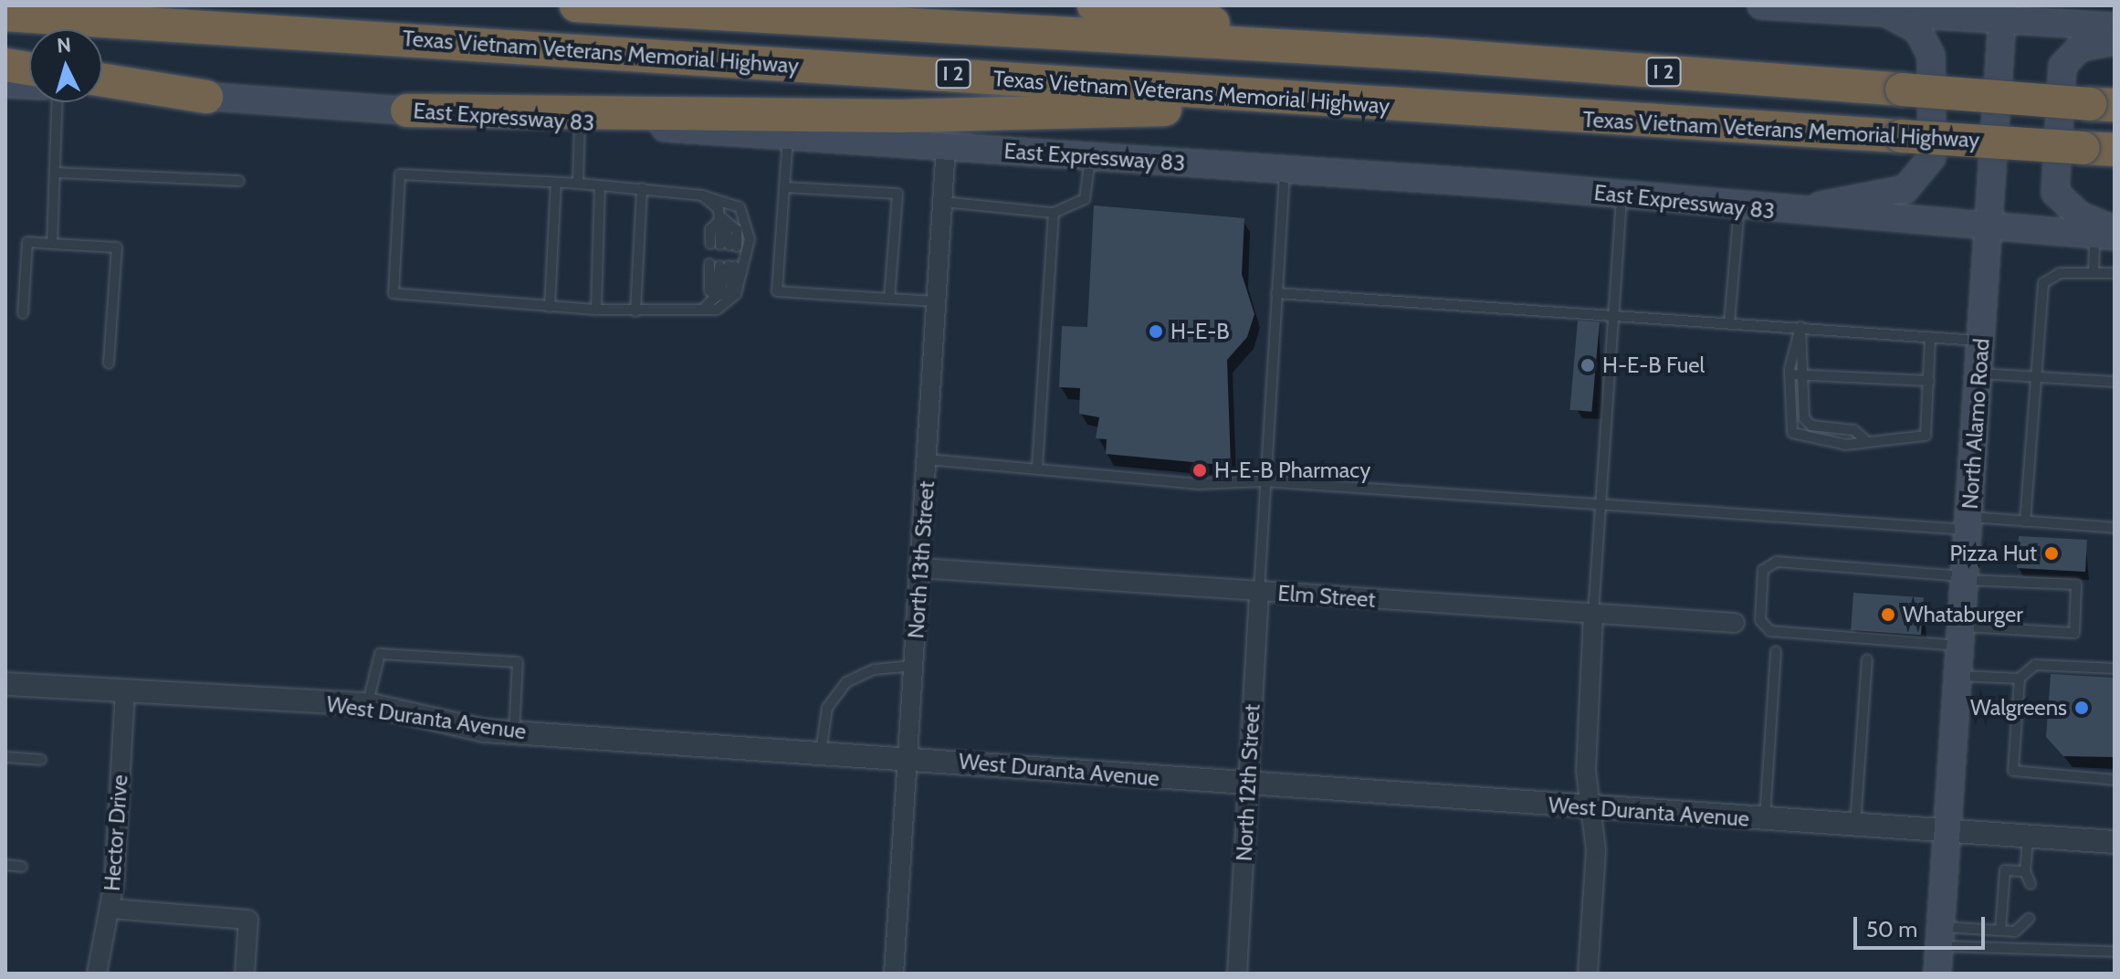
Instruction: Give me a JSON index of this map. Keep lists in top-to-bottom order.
{
  "streets": {
    "highway": ["Texas Vietnam Veterans Memorial Highway", "I 2"],
    "main road": ["East Expressway 83", "North Alamo Road"],
    "street": [
      "North 13th Street",
      "Elm Street",
      "West Duranta Avenue",
      "North 12th Street",
      "Hector Drive"
    ]
  },
  "crossings": [
    ["East Expressway 83", "North Alamo Road"],
    ["East Expressway 83", "North 13th Street"],
    ["North Alamo Road", "West Duranta Avenue"],
    ["North 13th Street", "Elm Street"],
    ["North 13th Street", "West Duranta Avenue"],
    ["Elm Street", "North 12th Street"],
    ["West Duranta Avenue", "North 12th Street"],
    ["West Duranta Avenue", "Hector Drive"]
  ],
  "places": [
    "H-E-B",
    "H-E-B Fuel",
    "H-E-B Pharmacy",
    "Pizza Hut",
    "Whataburger",
    "Walgreens"
  ],
  "scale_bar": "50 m",
  "north": "top"
}
